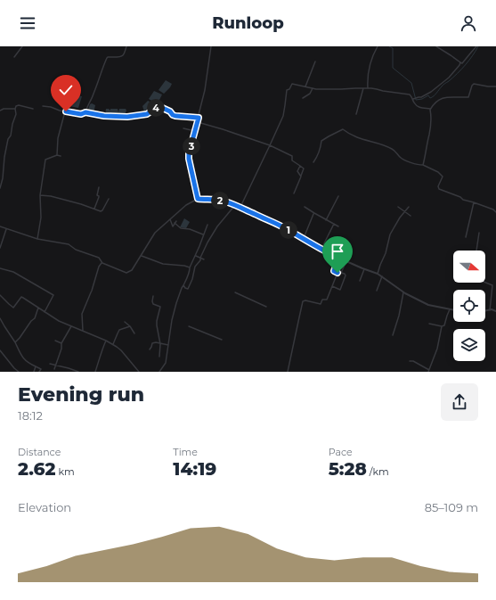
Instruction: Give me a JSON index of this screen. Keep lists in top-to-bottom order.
{
  "north": "right",
  "page": {
    "header": "Runloop",
    "pins": [
      "4",
      "3",
      "2",
      "1"
    ],
    "heading": ["Evening run", "18:12"],
    "stats": [
      ["Distance", "2.62 km"],
      ["Time", "14:19"],
      ["Pace", "5:28 /km"]
    ],
    "chart": ["Elevation", "85–109 m"]
  }
}
